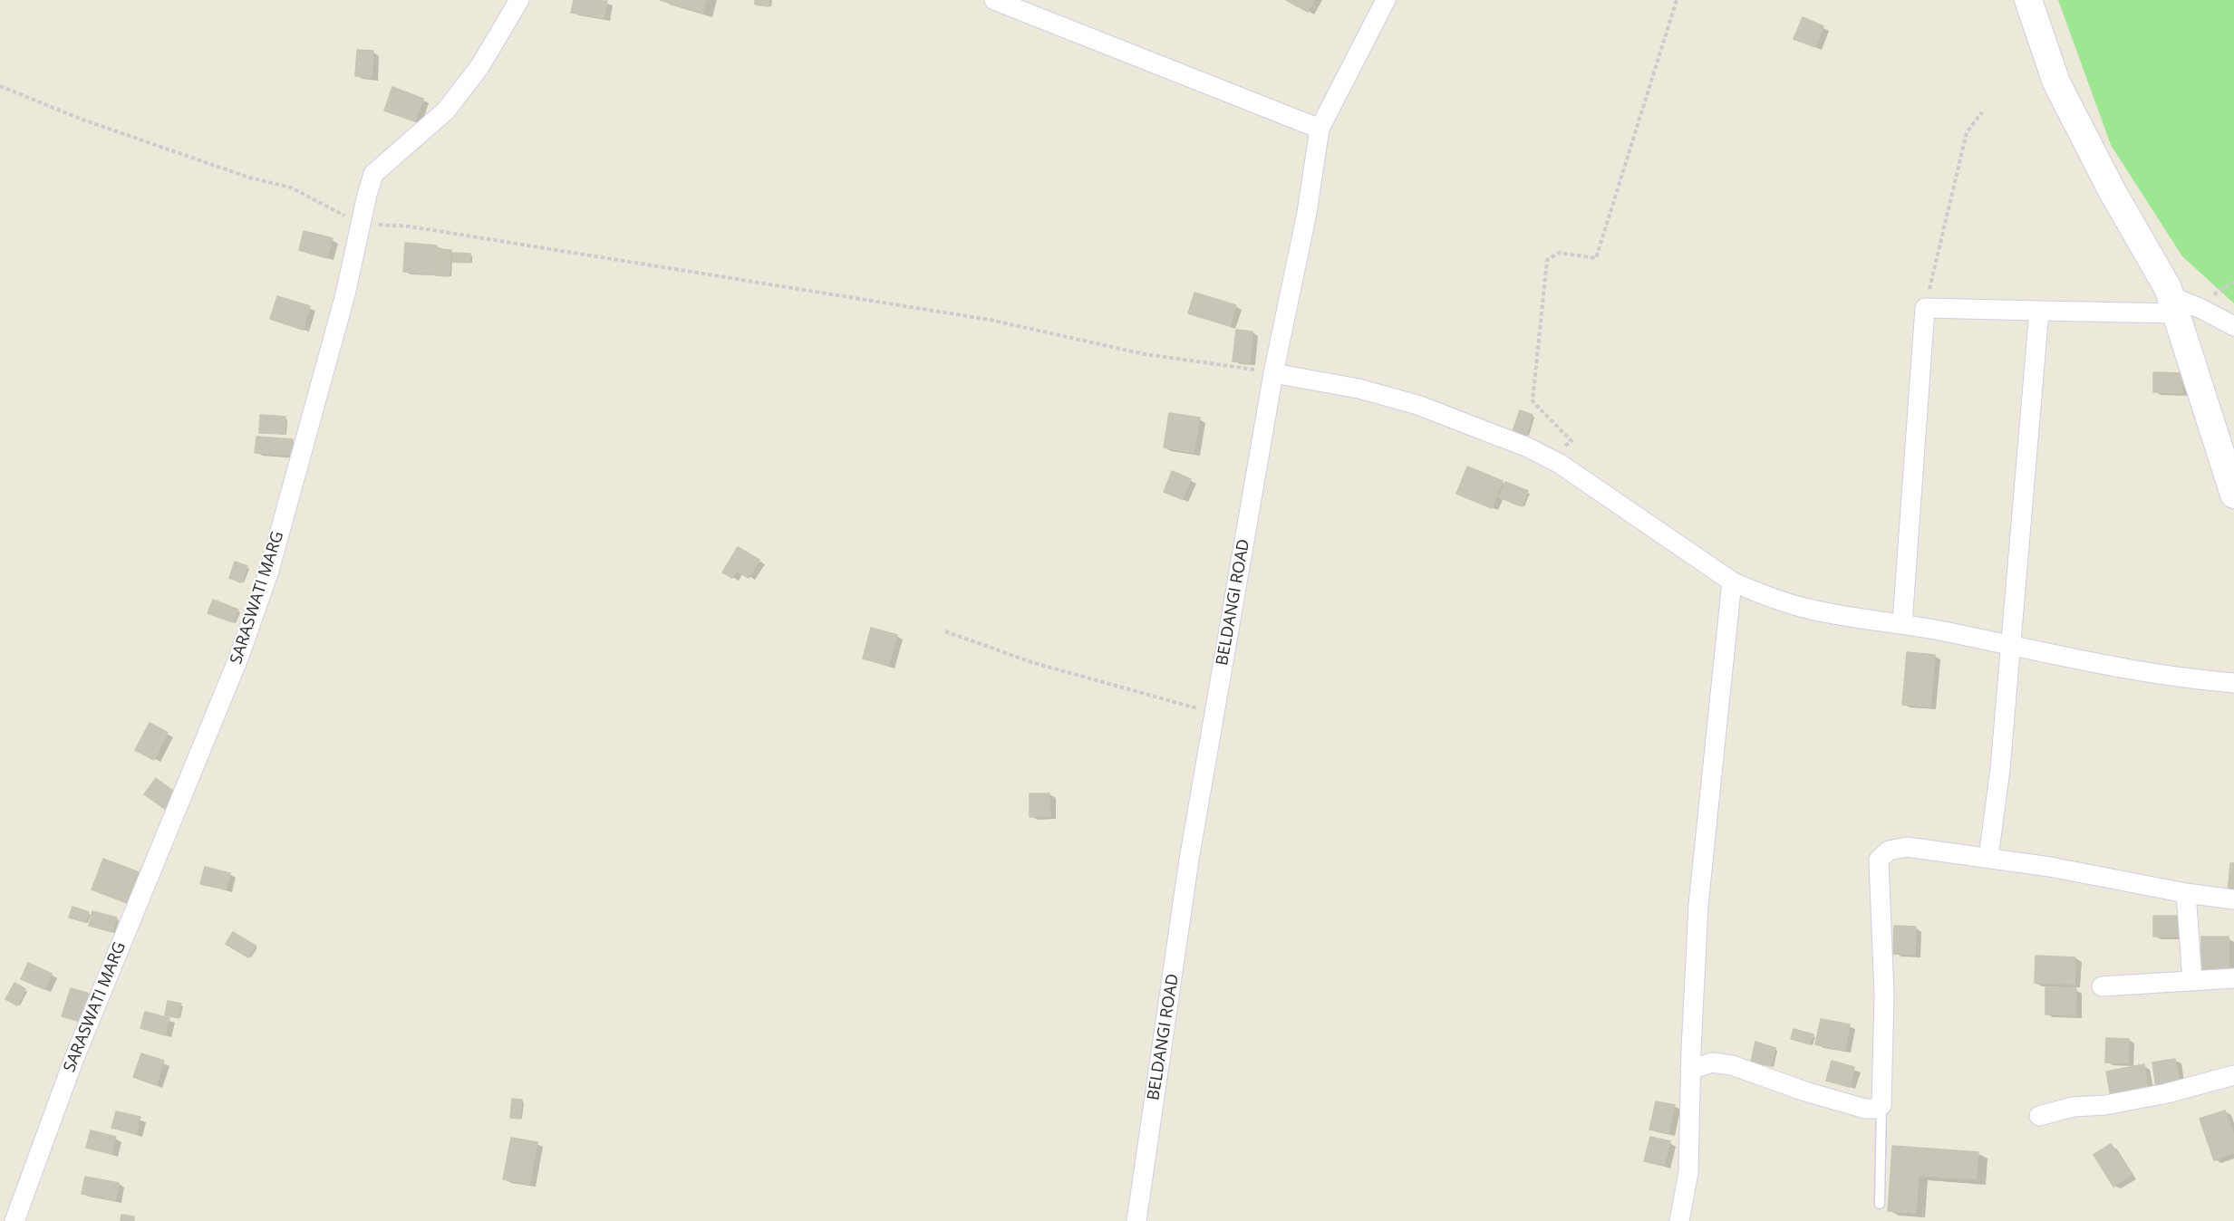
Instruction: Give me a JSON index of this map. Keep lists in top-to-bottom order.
{
  "streets": {
    "street": ["SARASWATI MARG", "BELDANGI ROAD"]
  }
}
